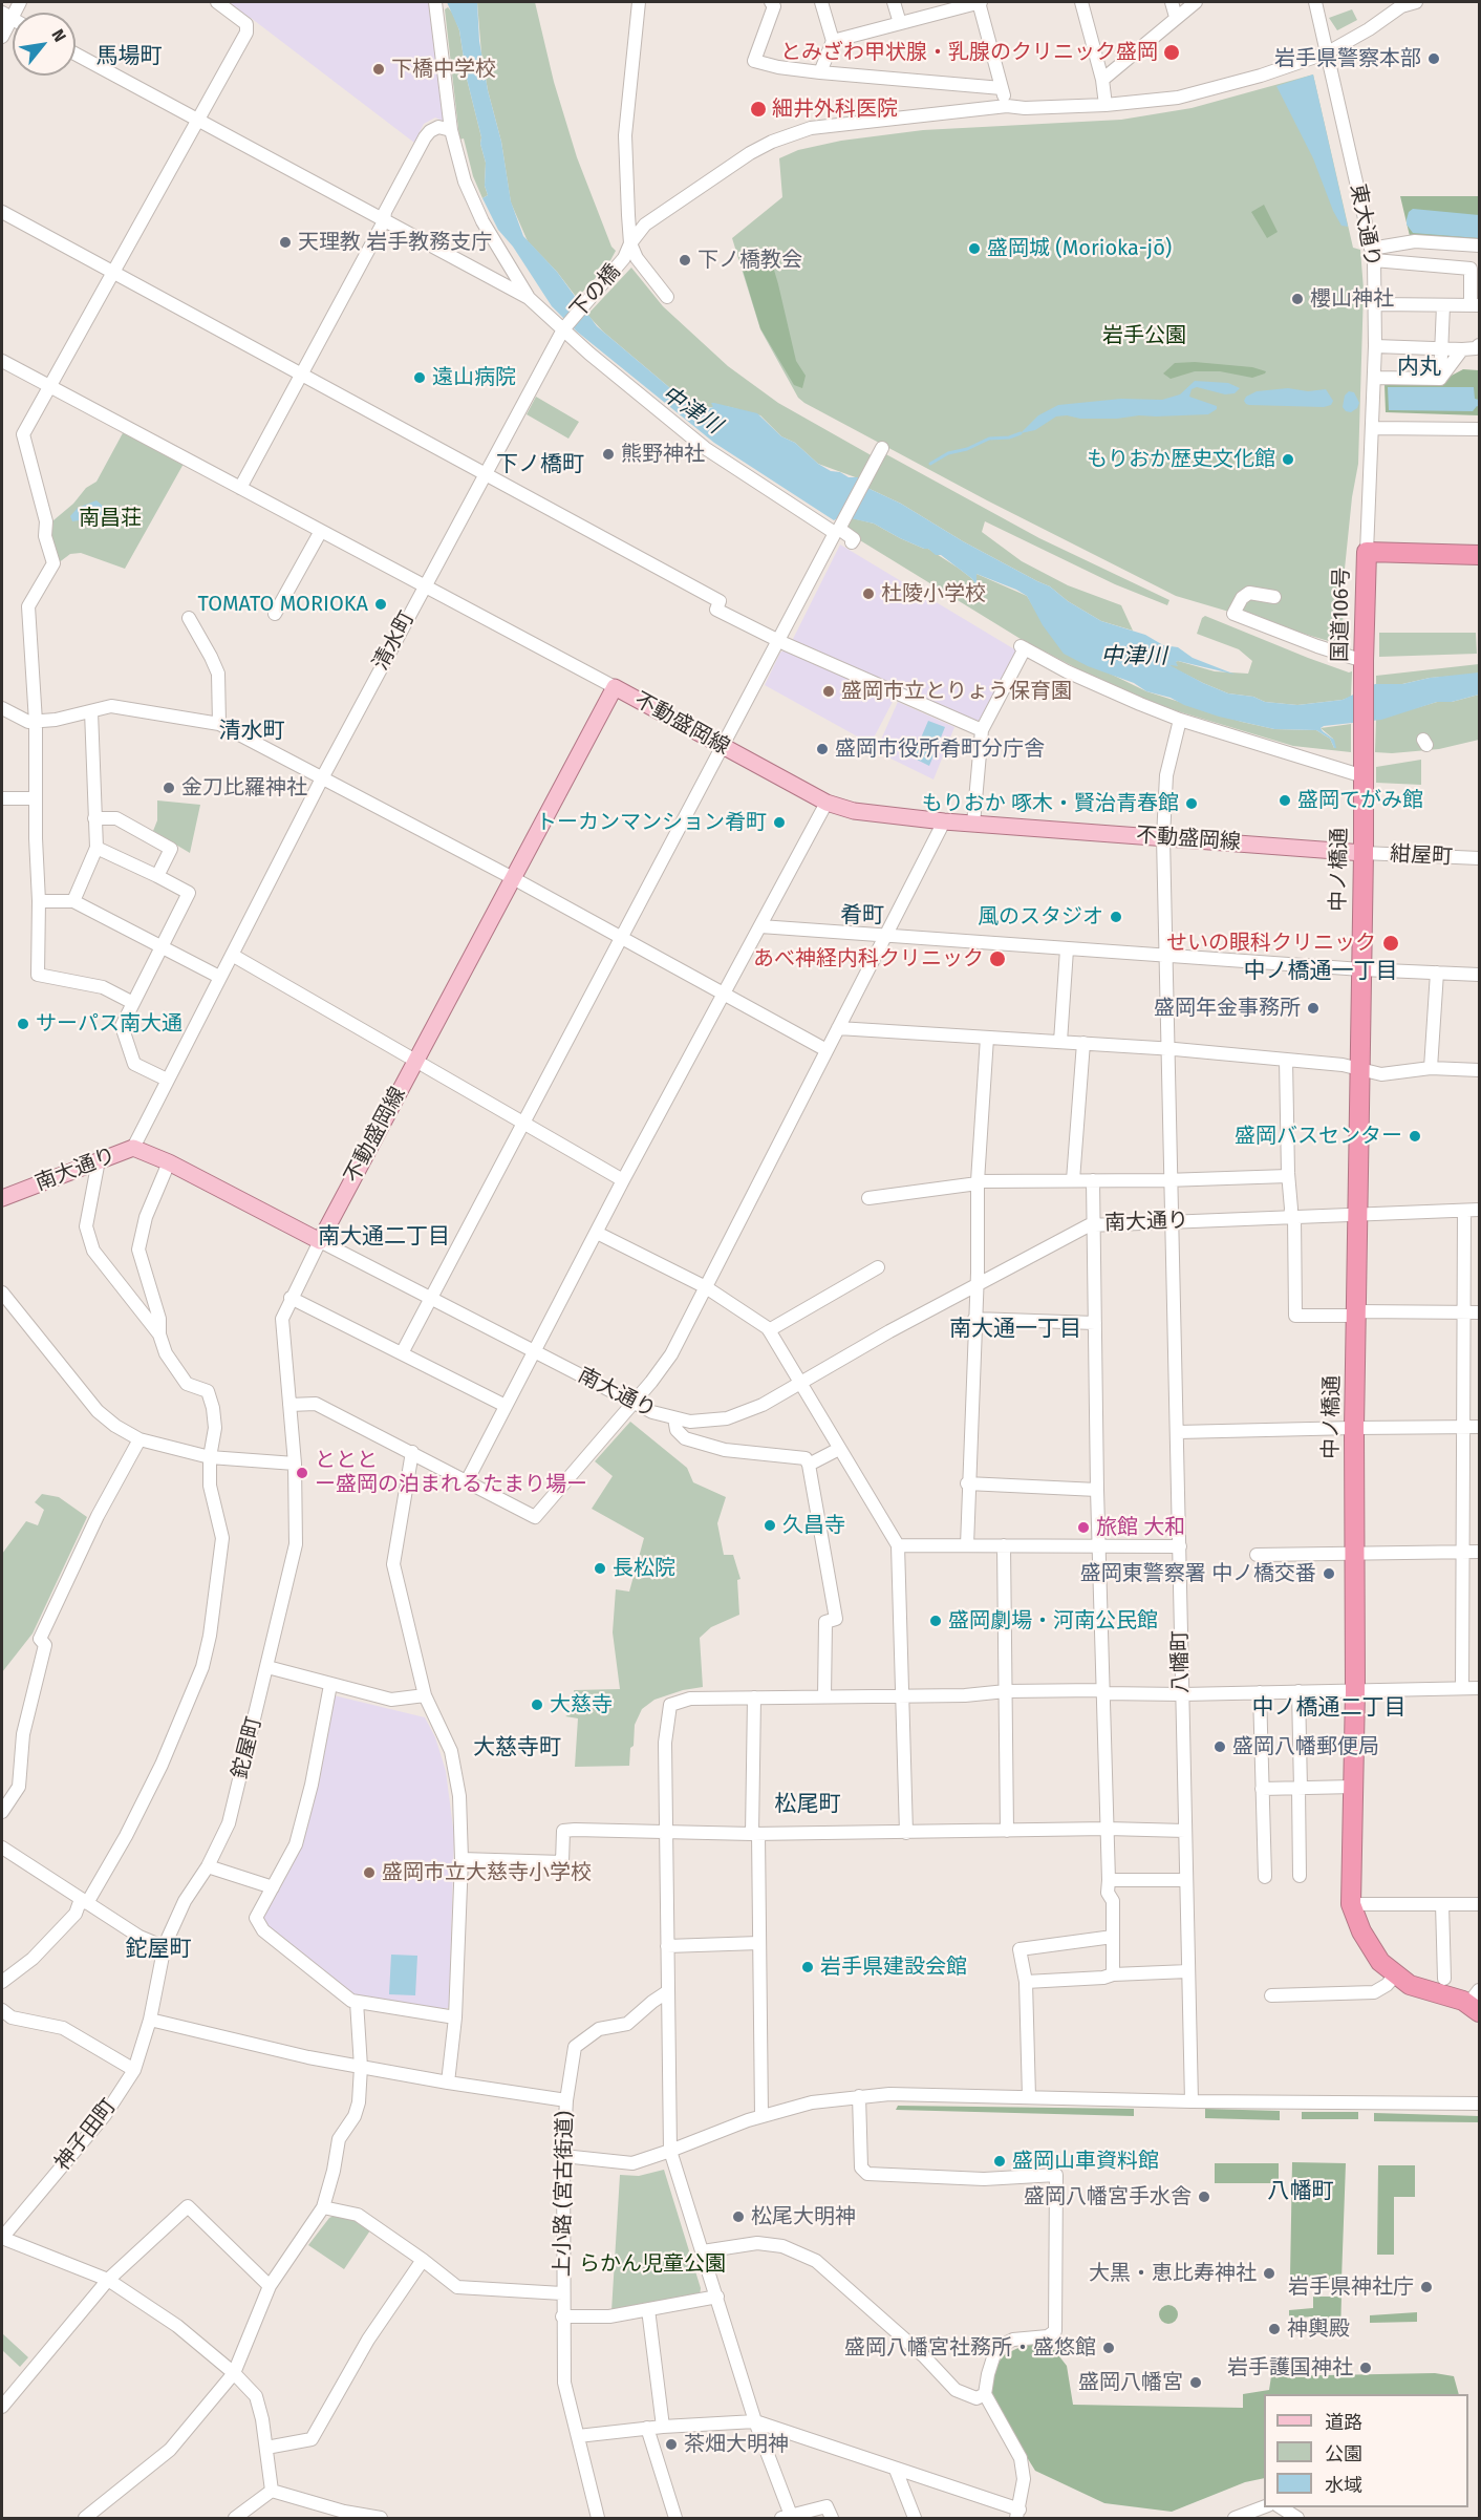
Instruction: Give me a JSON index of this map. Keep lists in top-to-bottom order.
{
  "streets": {
    "highway": ["国道106号", "中ノ橋通"],
    "main road": ["不動盛岡線", "南大通り"],
    "street": [
      "東大通り",
      "下の橋",
      "清水町",
      "紺屋町",
      "八幡町",
      "鉈屋町",
      "神子田町",
      "上小路 (宮古街道)"
    ]
  },
  "crossings": [
    ["東大通り", "下の橋"],
    ["東大通り", "国道106号"],
    ["下の橋", "清水町"],
    ["国道106号", "中ノ橋通"],
    ["清水町", "南大通り"],
    ["不動盛岡線", "紺屋町"],
    ["不動盛岡線", "中ノ橋通"],
    ["不動盛岡線", "南大通り"],
    ["不動盛岡線", "八幡町"],
    ["不動盛岡線", "鉈屋町"],
    ["紺屋町", "中ノ橋通"],
    ["中ノ橋通", "南大通り"],
    ["南大通り", "八幡町"],
    ["南大通り", "鉈屋町"],
    ["鉈屋町", "神子田町"],
    ["鉈屋町", "上小路 (宮古街道)"],
    ["神子田町", "上小路 (宮古街道)"]
  ],
  "districts": [
    "馬場町",
    "内丸",
    "下ノ橋町",
    "清水町",
    "肴町",
    "中ノ橋通一丁目",
    "南大通二丁目",
    "南大通一丁目",
    "中ノ橋通二丁目",
    "大慈寺町",
    "松尾町",
    "鉈屋町",
    "八幡町"
  ],
  "water": ["中津川"],
  "parks": ["岩手公園", "南昌荘", "らかん児童公園"],
  "places": [
    "とみざわ甲状腺・乳腺のクリニック盛岡",
    "岩手県警察本部",
    "下橋中学校",
    "細井外科医院",
    "天理教 岩手教務支庁",
    "盛岡城 (Morioka-jō)",
    "下ノ橋教会",
    "櫻山神社",
    "遠山病院",
    "熊野神社",
    "もりおか歴史文化館",
    "杜陵小学校",
    "TOMATO MORIOKA",
    "盛岡市立とりょう保育園",
    "盛岡市役所肴町分庁舎",
    "金刀比羅神社",
    "盛岡てがみ館",
    "もりおか 啄木・賢治青春館",
    "トーカンマンション肴町",
    "風のスタジオ",
    "せいの眼科クリニック",
    "あべ神経内科クリニック",
    "盛岡年金事務所",
    "サーパス南大通",
    "盛岡バスセンター",
    "ととと ー盛岡の泊まれるたまり場ー",
    "久昌寺",
    "旅館 大和",
    "長松院",
    "盛岡東警察署 中ノ橋交番",
    "盛岡劇場・河南公民館",
    "大慈寺",
    "盛岡八幡郵便局",
    "盛岡市立大慈寺小学校",
    "岩手県建設会館",
    "盛岡山車資料館",
    "盛岡八幡宮手水舎",
    "松尾大明神",
    "大黒・恵比寿神社",
    "岩手県神社庁",
    "神輿殿",
    "盛岡八幡宮社務所・盛悠館",
    "岩手護国神社",
    "盛岡八幡宮",
    "茶畑大明神"
  ],
  "legend": ["道路", "公園", "水域"],
  "north": "top right"
}
